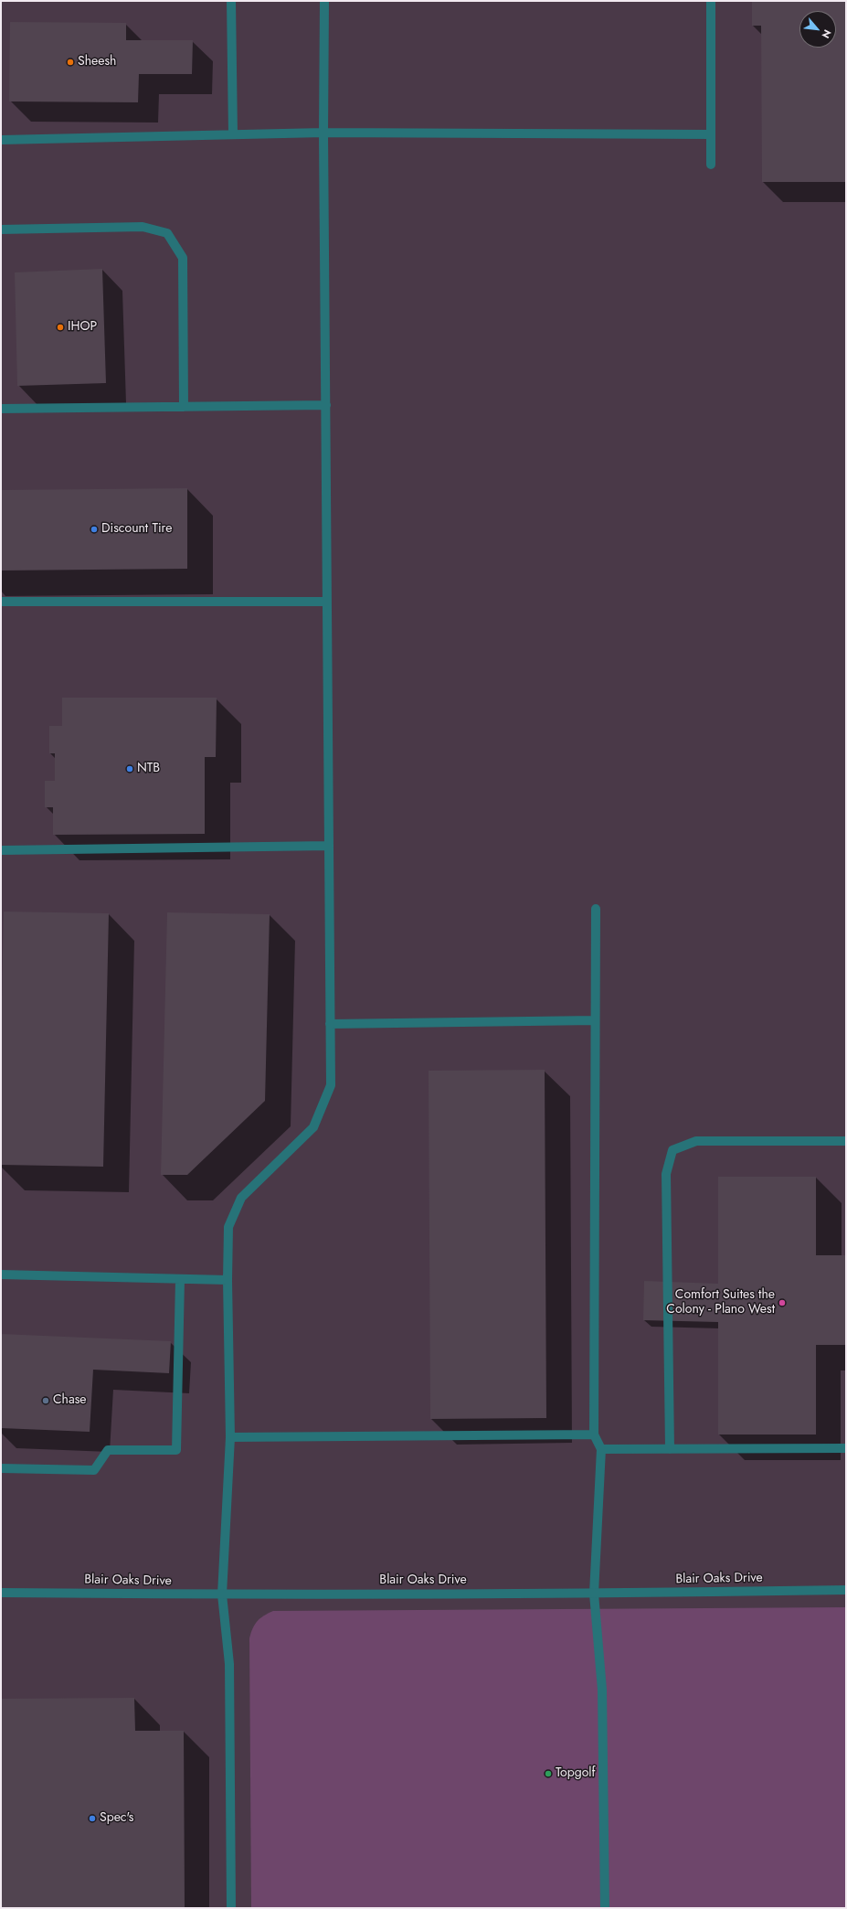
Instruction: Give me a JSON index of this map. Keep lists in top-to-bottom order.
{
  "streets": {
    "street": ["Blair Oaks Drive"]
  },
  "places": [
    "Sheesh",
    "IHOP",
    "Discount Tire",
    "NTB",
    "Comfort Suites the Colony - Plano West",
    "Chase",
    "Topgolf",
    "Spec's"
  ],
  "north": "bottom right"
}
